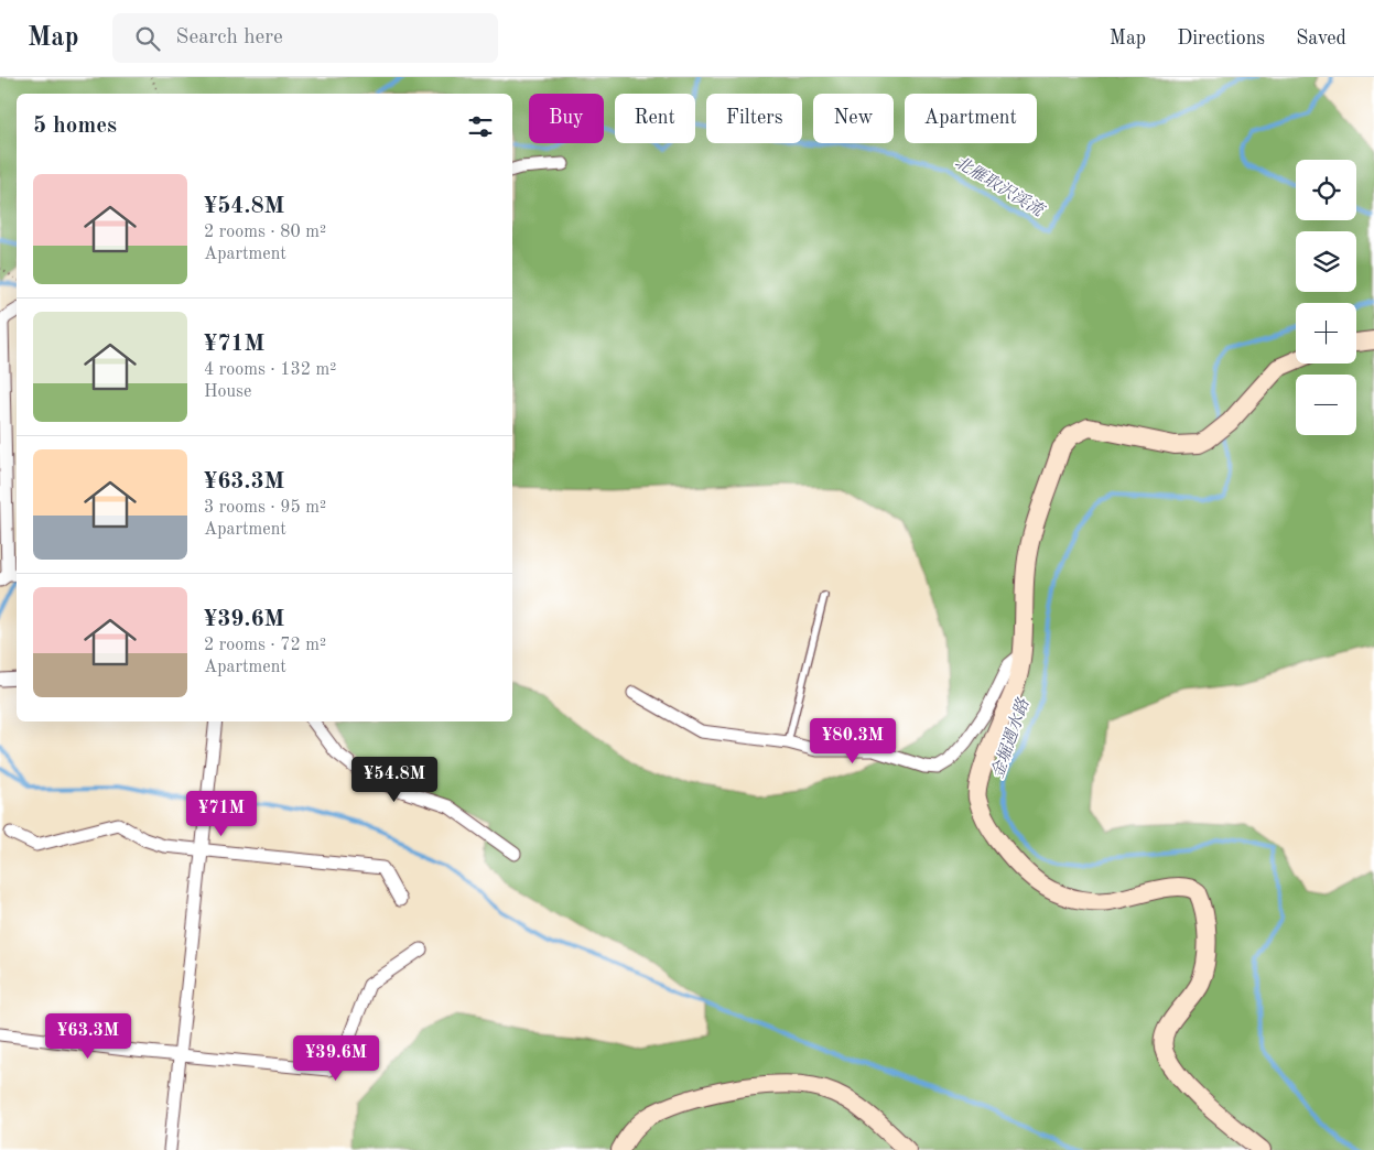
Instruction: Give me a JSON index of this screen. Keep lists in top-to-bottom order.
{
  "water": ["北雁取沢渓流", "金堀週水路"],
  "page": {
    "header": "Map",
    "search": "Search here",
    "nav": ["Map", "Directions", "Saved"],
    "chip": [
      "Buy",
      "Rent",
      "Filters",
      "New",
      "Apartment"
    ],
    "heading": "5 homes",
    "map_buttons": ["+", "−"],
    "list": [
      {
        "name": "¥54.8M",
        "note": "2 rooms · 80 m² · Apartment"
      },
      {
        "name": "¥71M",
        "note": "4 rooms · 132 m² · House"
      },
      {
        "name": "¥63.3M",
        "note": "3 rooms · 95 m² · Apartment"
      },
      {
        "name": "¥39.6M",
        "note": "2 rooms · 72 m² · Apartment"
      }
    ],
    "price": [
      "¥80.3M",
      "¥54.8M",
      "¥71M",
      "¥63.3M",
      "¥39.6M"
    ]
  }
}
